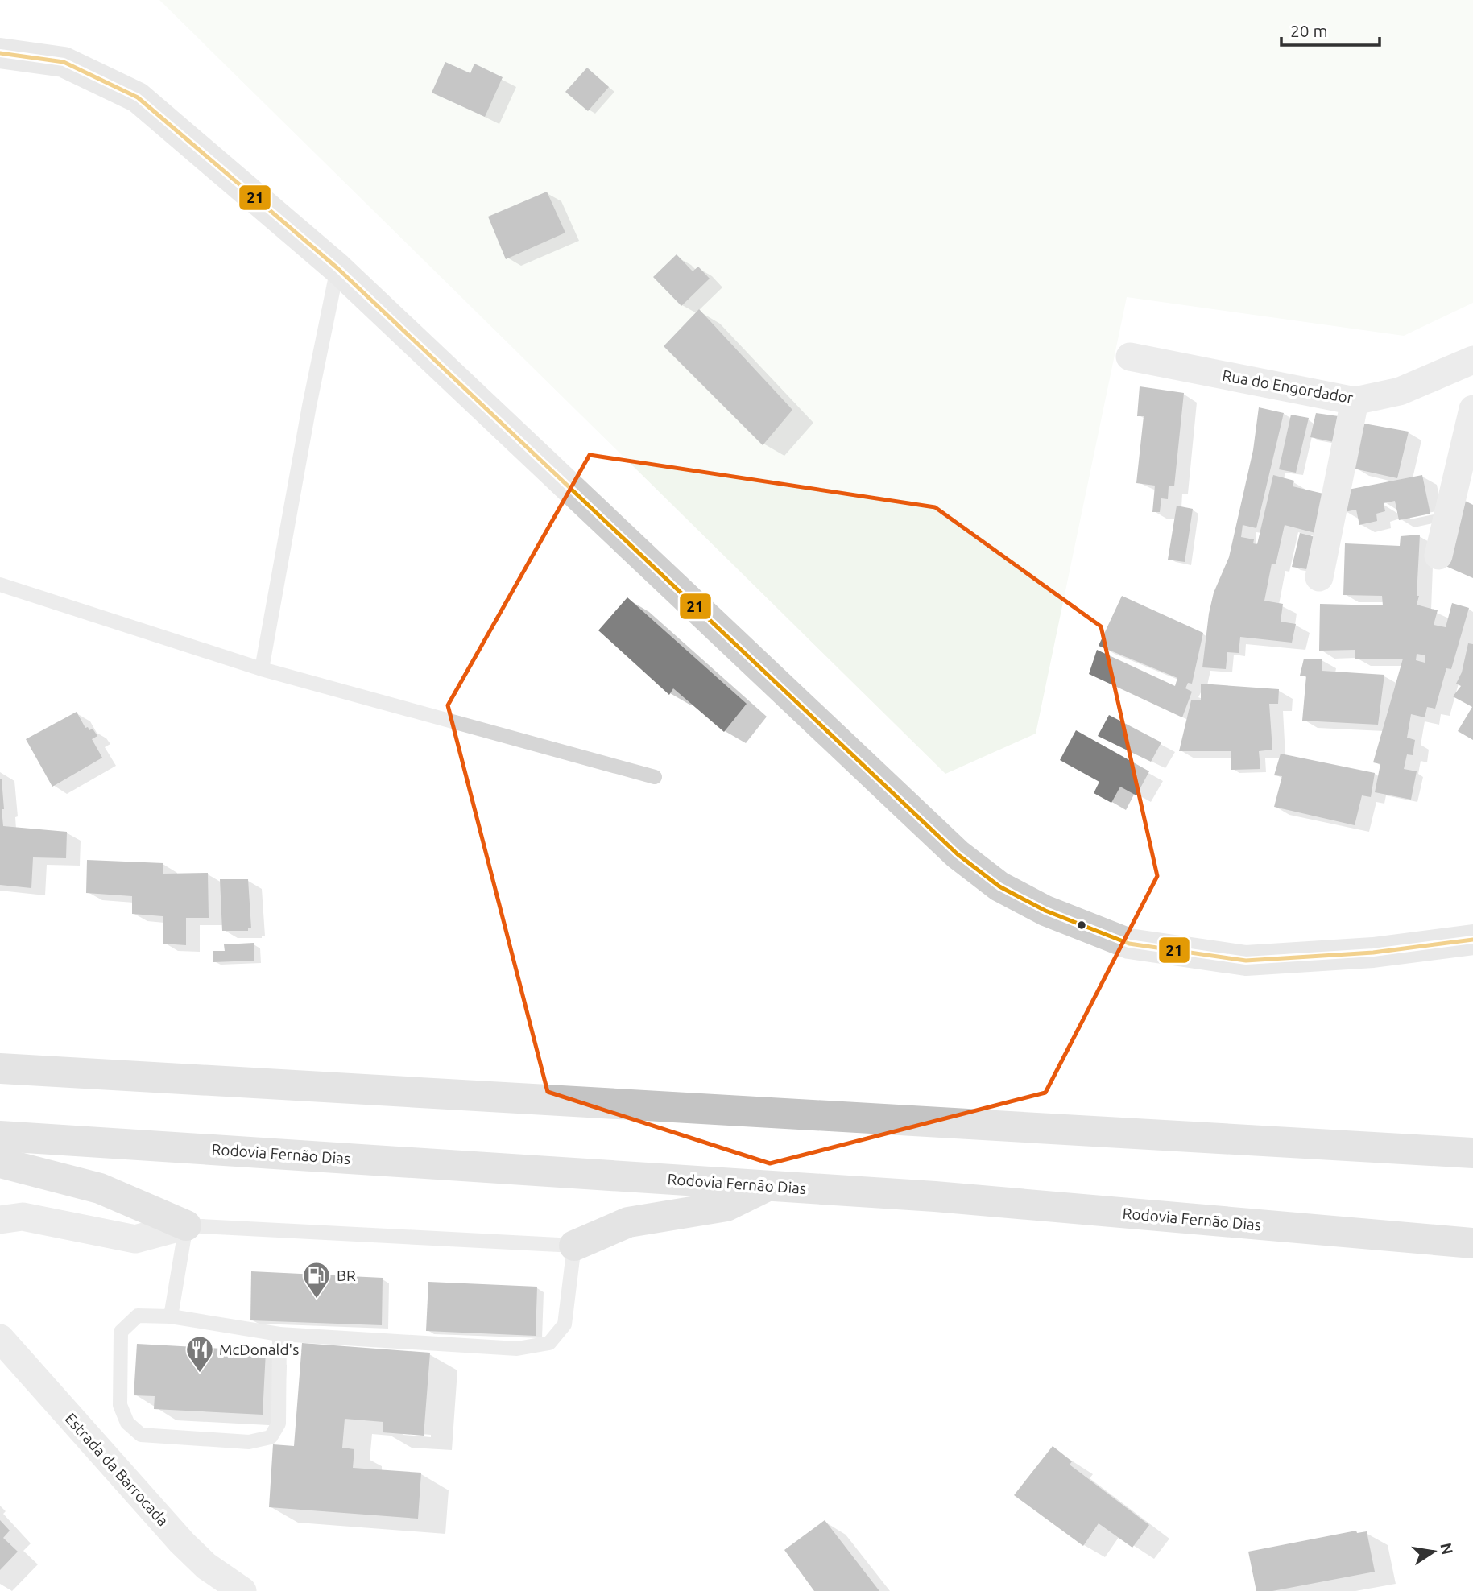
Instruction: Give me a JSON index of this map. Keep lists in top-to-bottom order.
{
  "streets": {
    "highway": ["Rodovia Fernão Dias"],
    "street": ["Rua do Engordador", "Estrada da Barrocada"]
  },
  "places": {
    "fuel station": ["BR"],
    "restaurant": ["McDonald's"]
  },
  "lines": ["transit line 21"],
  "scale_bar": "20 m",
  "north": "right"
}
